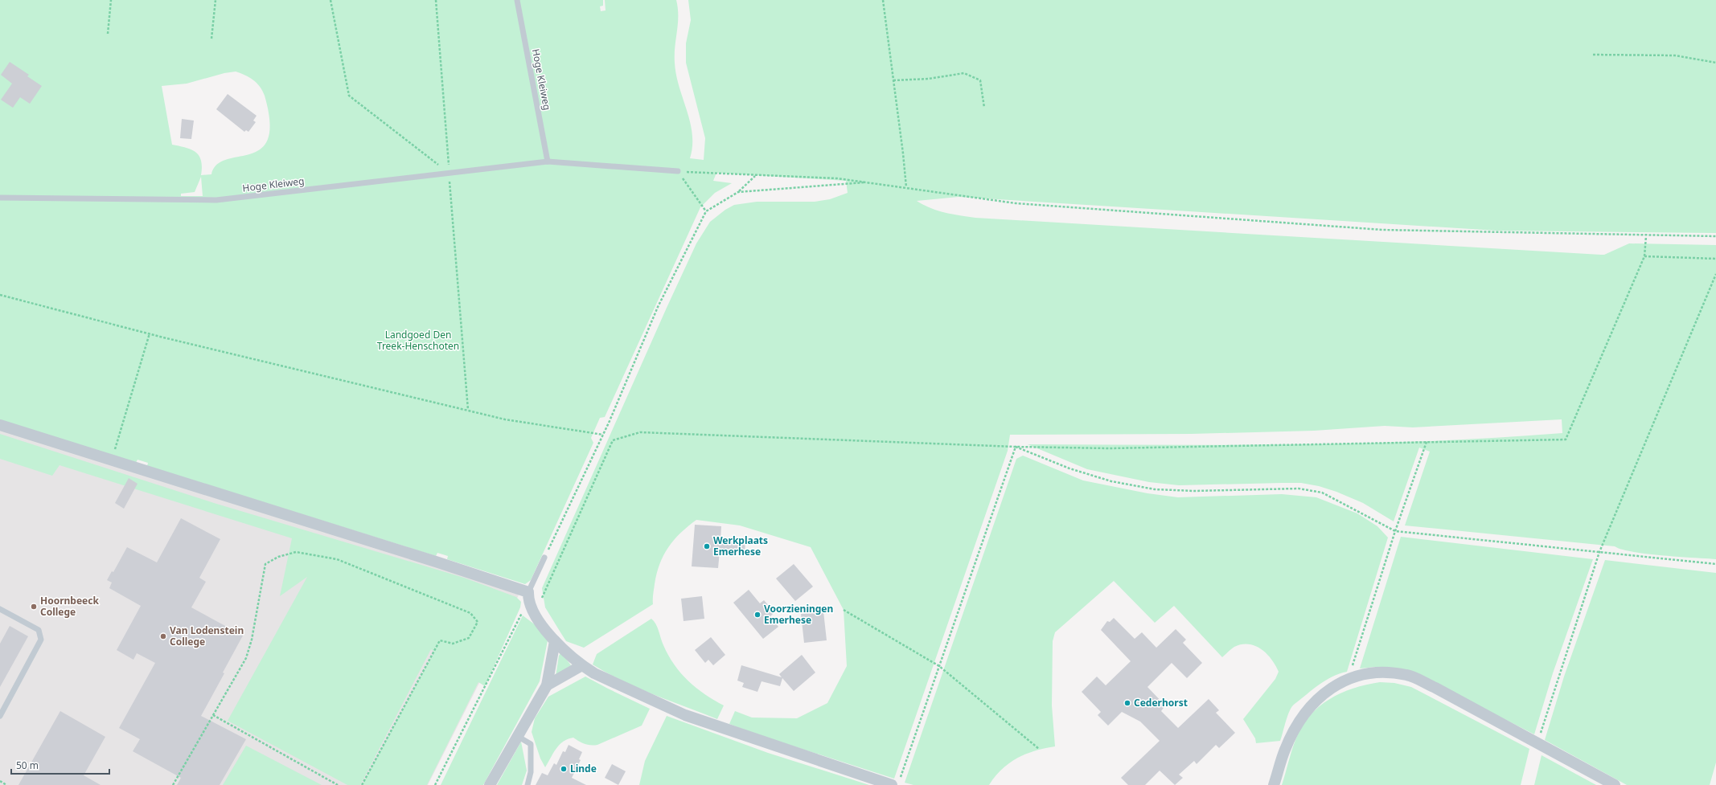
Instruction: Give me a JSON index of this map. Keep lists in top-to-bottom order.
{
  "streets": {
    "lane": ["Hoge Kleiweg"]
  },
  "parks": ["Landgoed Den Treek-Henschoten"],
  "places": [
    "Werkplaats Emerhese",
    "Hoornbeeck College",
    "Voorzieningen Emerhese",
    "Van Lodenstein College",
    "Cederhorst",
    "Linde"
  ],
  "scale_bar": "50 m"
}
